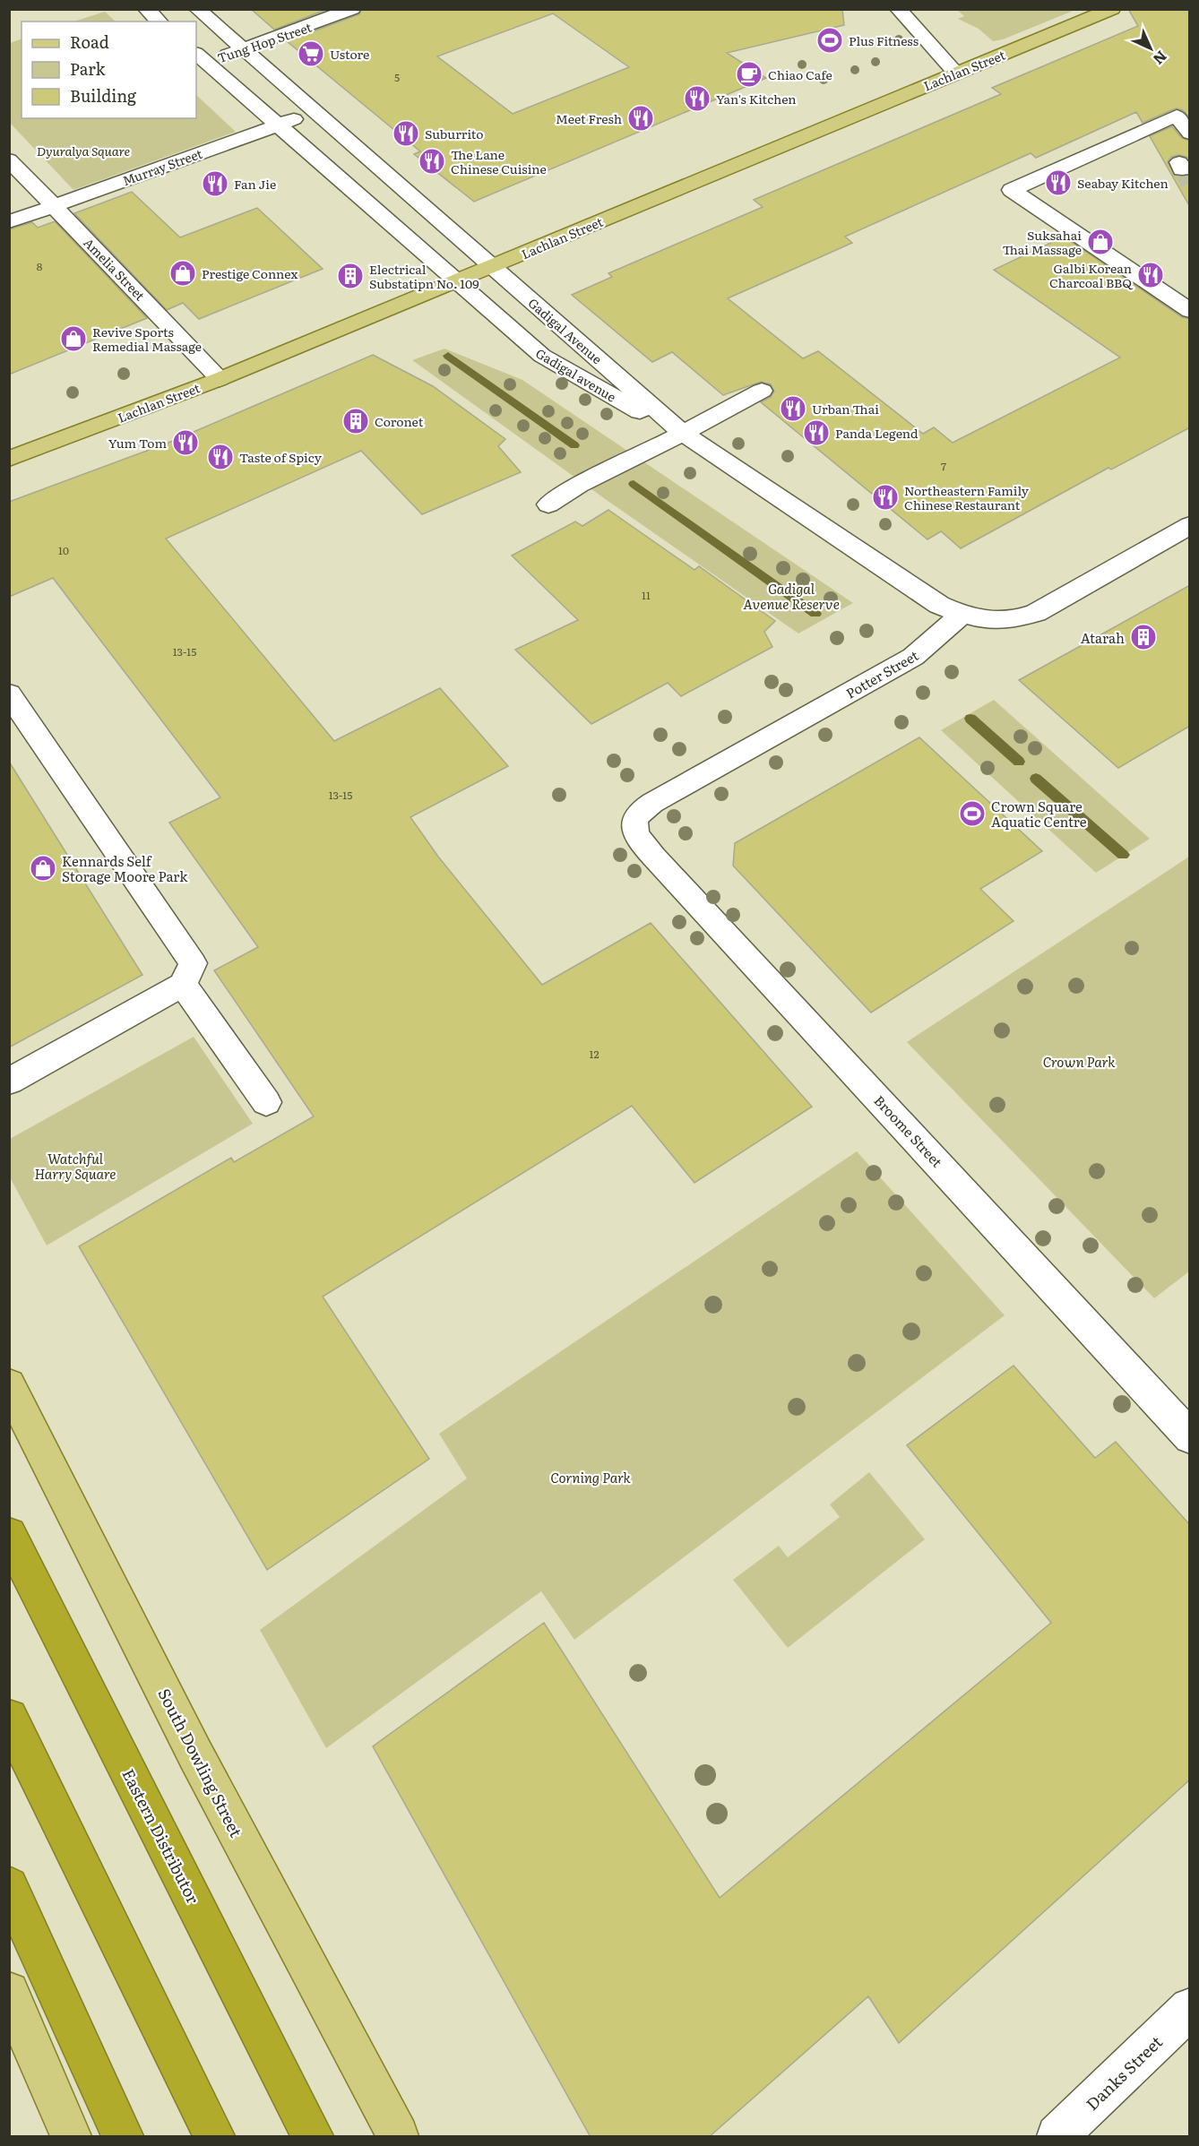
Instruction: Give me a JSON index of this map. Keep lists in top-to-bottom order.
{
  "streets": {
    "highway": ["Eastern Distributor"],
    "main road": ["Lachlan Street", "South Dowling Street"],
    "street": [
      "Tung Hop Street",
      "Murray Street",
      "Amelia Street",
      "Gadigal Avenue",
      "Gadigal avenue",
      "Potter Street",
      "Broome Street",
      "Danks Street"
    ]
  },
  "crossings": [
    ["Tung Hop Street", "Gadigal Avenue"],
    ["Lachlan Street", "Amelia Street"],
    ["Lachlan Street", "Gadigal Avenue"],
    ["Lachlan Street", "Gadigal avenue"],
    ["Murray Street", "Amelia Street"],
    ["Murray Street", "Gadigal Avenue"],
    ["Gadigal Avenue", "Gadigal avenue"],
    ["Gadigal Avenue", "Potter Street"],
    ["Potter Street", "Broome Street"]
  ],
  "parks": [
    "Dyuralya Square",
    "Gadigal Avenue Reserve",
    "Crown Park",
    "Watchful Harry Square",
    "Corning Park"
  ],
  "places": {
    "sports": ["Plus Fitness", "Crown Square Aquatic Centre"],
    "supermarket": ["Ustore"],
    "cafe": ["Chiao Cafe"],
    "restaurant": [
      "Yan's Kitchen",
      "Meet Fresh",
      "Suburrito",
      "The Lane Chinese Cuisine",
      "Seabay Kitchen",
      "Fan Jie",
      "Galbi Korean Charcoal BBQ",
      "Urban Thai",
      "Panda Legend",
      "Yum Tom",
      "Taste of Spicy",
      "Northeastern Family Chinese Restaurant"
    ],
    "shop": [
      "Suksahai Thai Massage",
      "Prestige Connex",
      "Revive Sports Remedial Massage",
      "Kennards Self Storage Moore Park"
    ],
    "building": ["Electrical Substatipn No. 109", "Coronet", "Atarah"]
  },
  "house_numbers": [
    "5",
    "8",
    "7",
    "10",
    "11",
    "13-15",
    "13-15",
    "12"
  ],
  "legend": ["Road", "Park", "Building"],
  "north": "bottom right"
}
